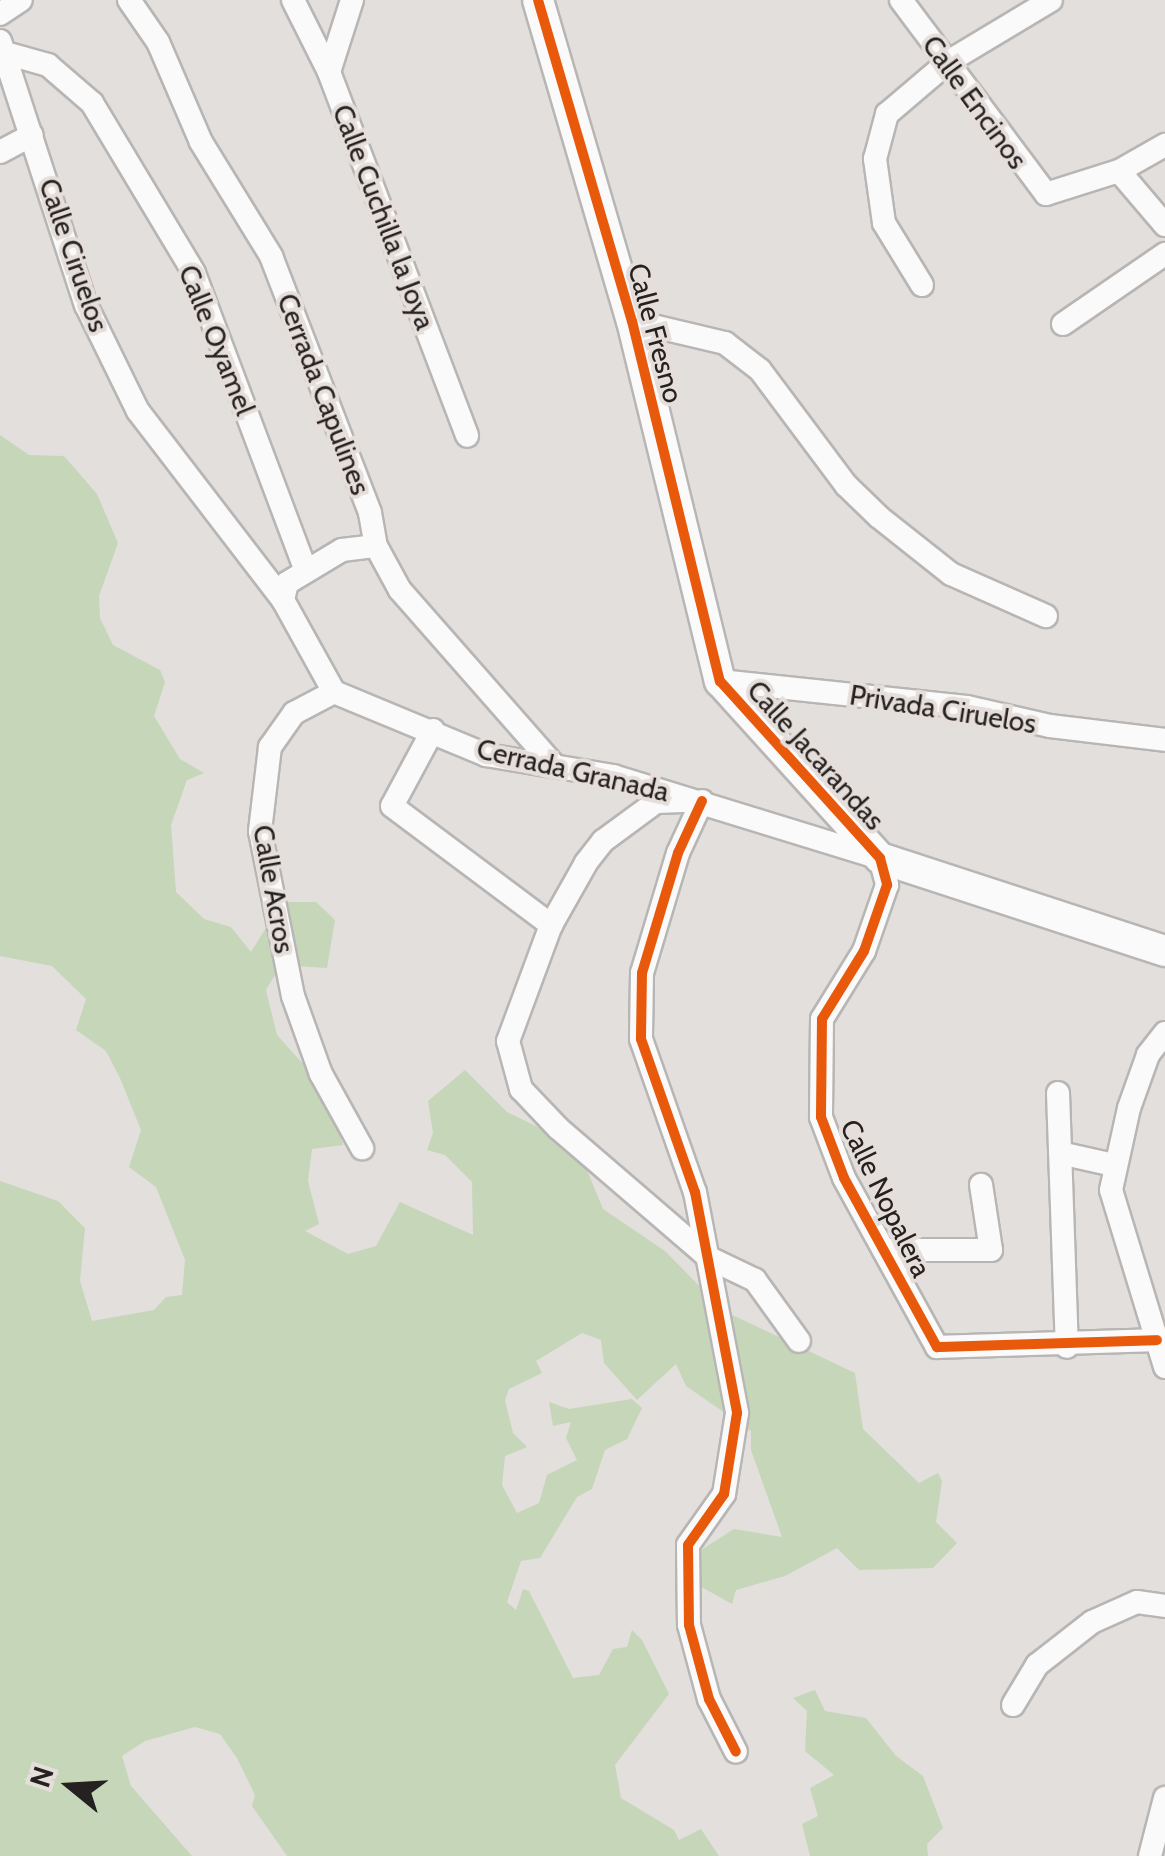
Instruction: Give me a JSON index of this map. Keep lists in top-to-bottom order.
{
  "streets": {
    "street": [
      "Calle Encinos",
      "Calle Cuchilla la Joya",
      "Calle Ciruelos",
      "Calle Fresno",
      "Calle Oyamel",
      "Cerrada Capulines",
      "Privada Ciruelos",
      "Calle Jacarandas",
      "Cerrada Granada",
      "Calle Acros",
      "Calle Nopalera"
    ]
  },
  "crossings": [
    ["Calle Ciruelos", "Calle Oyamel"],
    ["Calle Fresno", "Privada Ciruelos"],
    ["Calle Fresno", "Calle Jacarandas"],
    ["Cerrada Capulines", "Cerrada Granada"],
    ["Privada Ciruelos", "Calle Jacarandas"],
    ["Calle Jacarandas", "Cerrada Granada"],
    ["Calle Jacarandas", "Calle Nopalera"],
    ["Cerrada Granada", "Calle Acros"]
  ],
  "north": "left"
}
